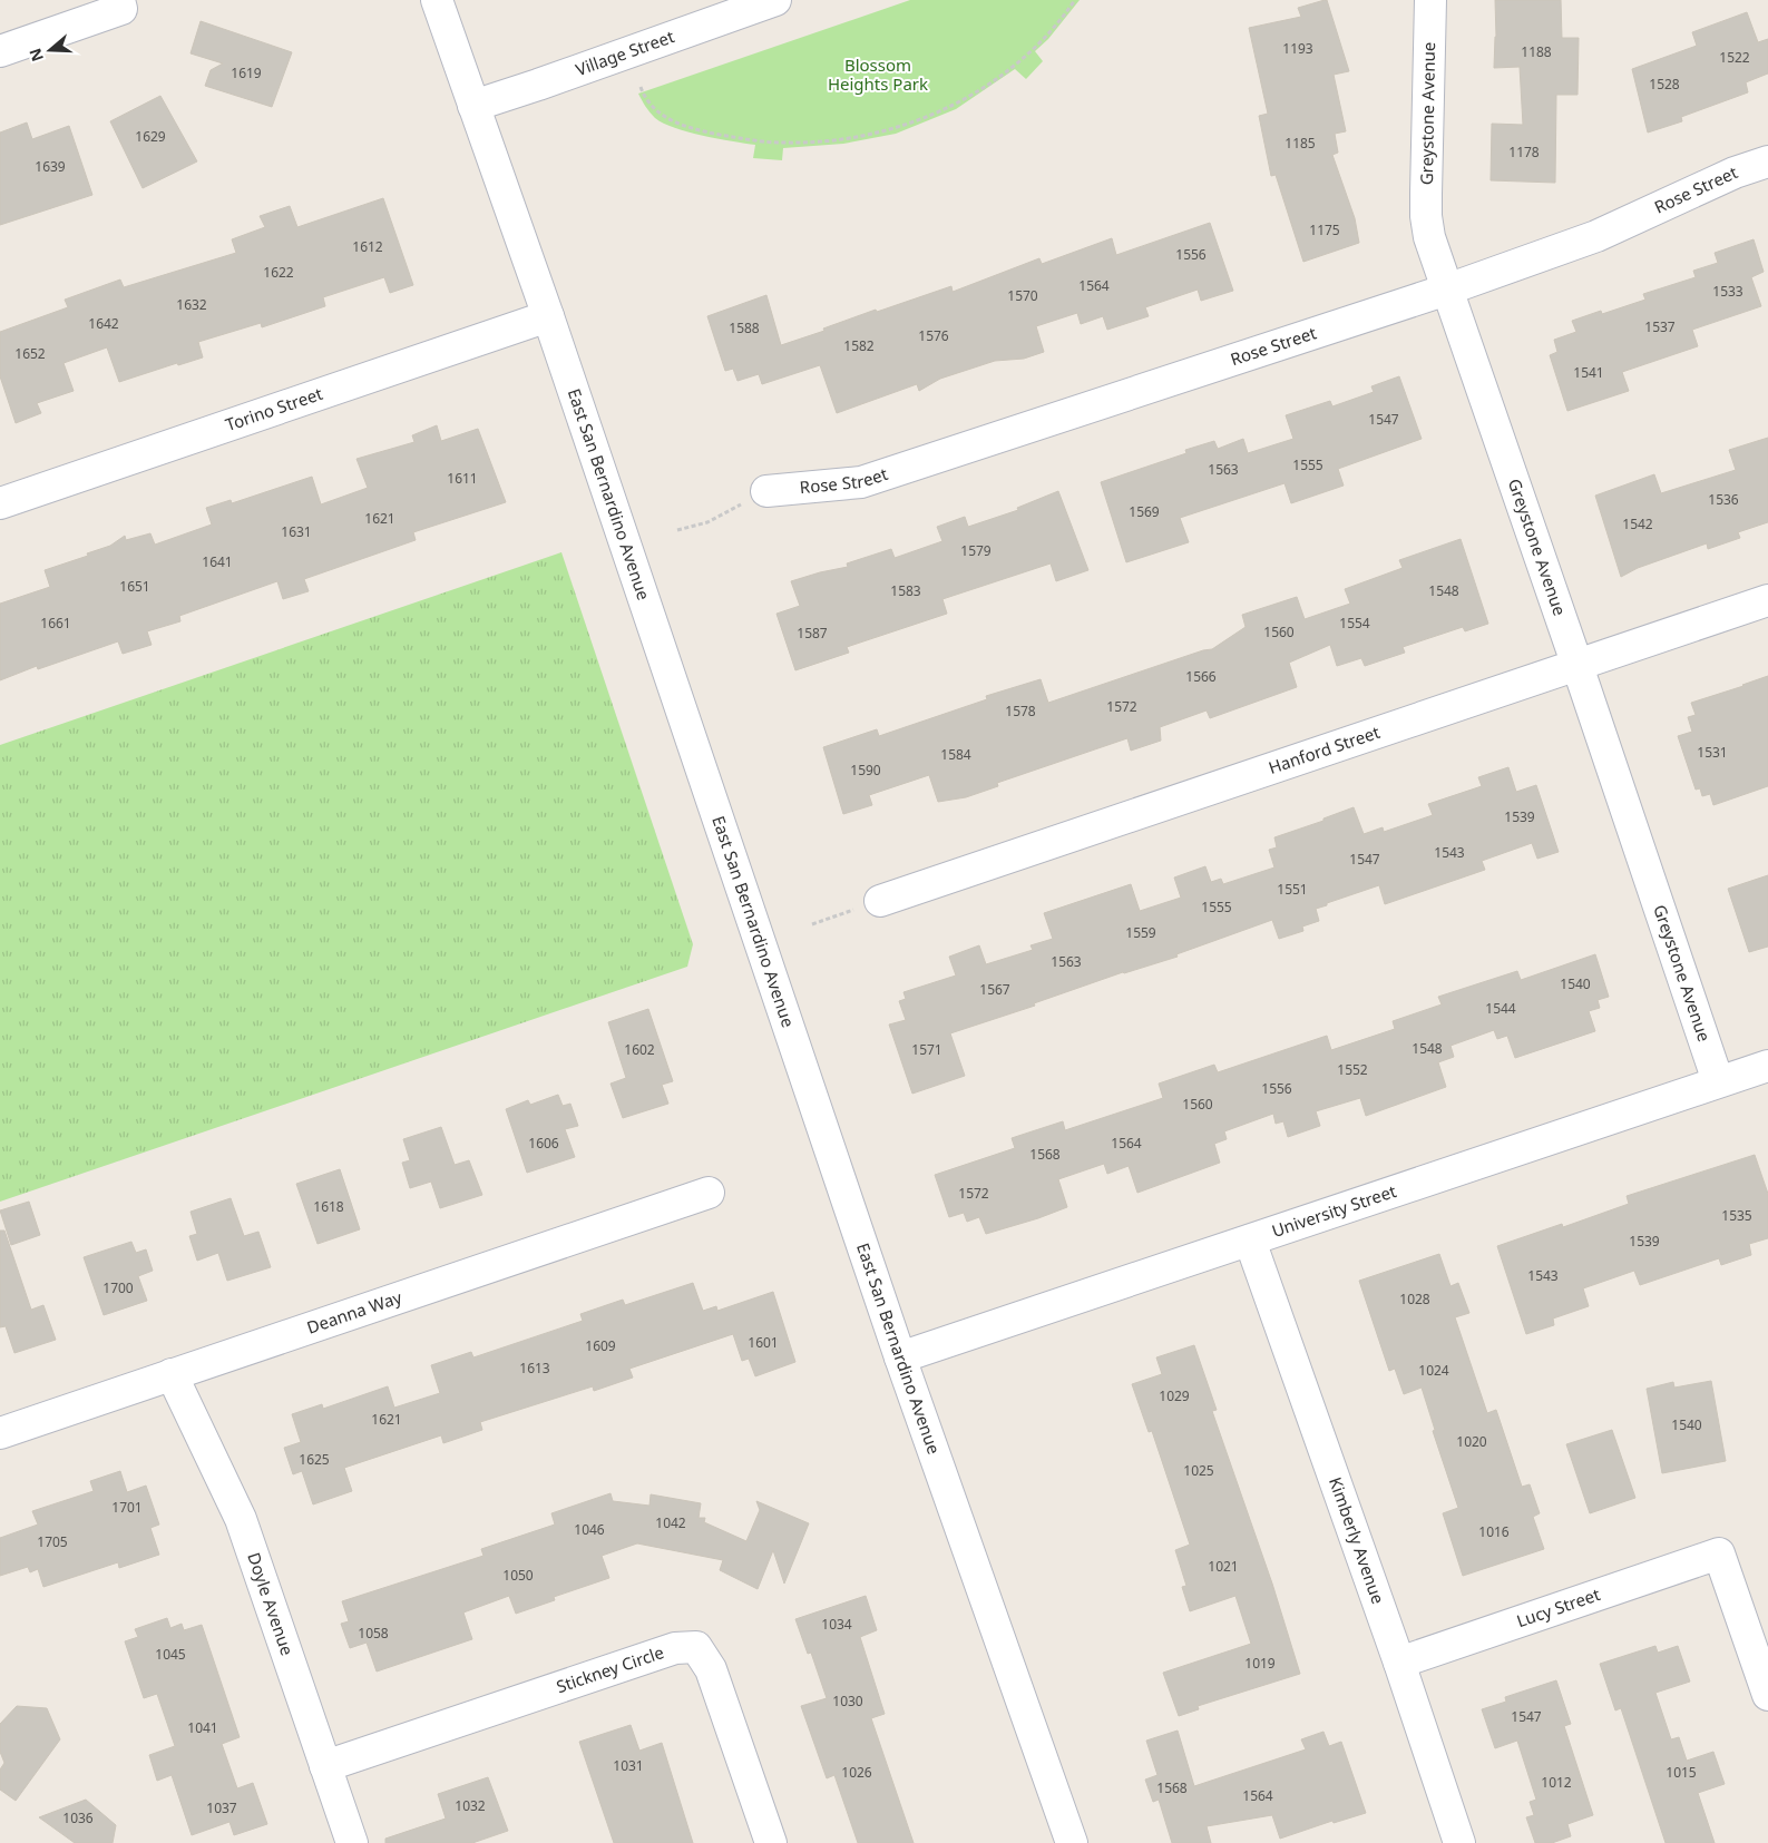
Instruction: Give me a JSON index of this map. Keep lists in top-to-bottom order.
{
  "streets": {
    "street": [
      "Village Street",
      "Greystone Avenue",
      "Rose Street",
      "Torino Street",
      "East San Bernardino Avenue",
      "Hanford Street",
      "University Street",
      "Deanna Way",
      "Kimberly Avenue",
      "Doyle Avenue",
      "Lucy Street",
      "Stickney Circle"
    ]
  },
  "crossings": [
    ["Village Street", "East San Bernardino Avenue"],
    ["Greystone Avenue", "Rose Street"],
    ["Greystone Avenue", "Hanford Street"],
    ["Greystone Avenue", "University Street"],
    ["Torino Street", "East San Bernardino Avenue"],
    ["East San Bernardino Avenue", "University Street"],
    ["University Street", "Kimberly Avenue"],
    ["Deanna Way", "Doyle Avenue"],
    ["Kimberly Avenue", "Lucy Street"],
    ["Doyle Avenue", "Stickney Circle"]
  ],
  "parks": ["Blossom Heights Park"],
  "house_numbers": [
    "1193",
    "1188",
    "1522",
    "1619",
    "1528",
    "1629",
    "1185",
    "1178",
    "1639",
    "1175",
    "1612",
    "1556",
    "1622",
    "1564",
    "1533",
    "1570",
    "1632",
    "1642",
    "1537",
    "1588",
    "1576",
    "1582",
    "1652",
    "1541",
    "1547",
    "1555",
    "1563",
    "1611",
    "1536",
    "1569",
    "1621",
    "1542",
    "1631",
    "1579",
    "1641",
    "1651",
    "1583",
    "1548",
    "1661",
    "1554",
    "1560",
    "1587",
    "1566",
    "1572",
    "1578",
    "1531",
    "1584",
    "1590",
    "1539",
    "1543",
    "1547",
    "1551",
    "1555",
    "1559",
    "1563",
    "1540",
    "1567",
    "1544",
    "1548",
    "1602",
    "1571",
    "1552",
    "1556",
    "1560",
    "1606",
    "1564",
    "1568",
    "1572",
    "1618",
    "1535",
    "1539",
    "1543",
    "1700",
    "1028",
    "1601",
    "1609",
    "1613",
    "1024",
    "1029",
    "1621",
    "1540",
    "1020",
    "1625",
    "1025",
    "1701",
    "1042",
    "1046",
    "1016",
    "1705",
    "1021",
    "1050",
    "1034",
    "1058",
    "1045",
    "1019",
    "1030",
    "1547",
    "1041",
    "1031",
    "1026",
    "1015",
    "1012",
    "1568",
    "1564",
    "1032",
    "1037",
    "1036"
  ],
  "north": "left"
}
